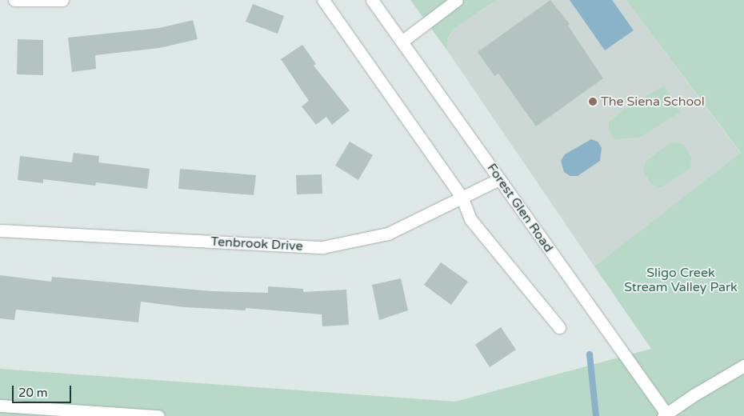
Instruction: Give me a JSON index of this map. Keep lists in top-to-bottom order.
{
  "streets": {
    "street": ["Forest Glen Road", "Tenbrook Drive"]
  },
  "crossings": [
    ["Forest Glen Road", "Tenbrook Drive"]
  ],
  "parks": ["Sligo Creek Stream Valley Park"],
  "places": ["The Siena School"],
  "scale_bar": "20 m"
}
